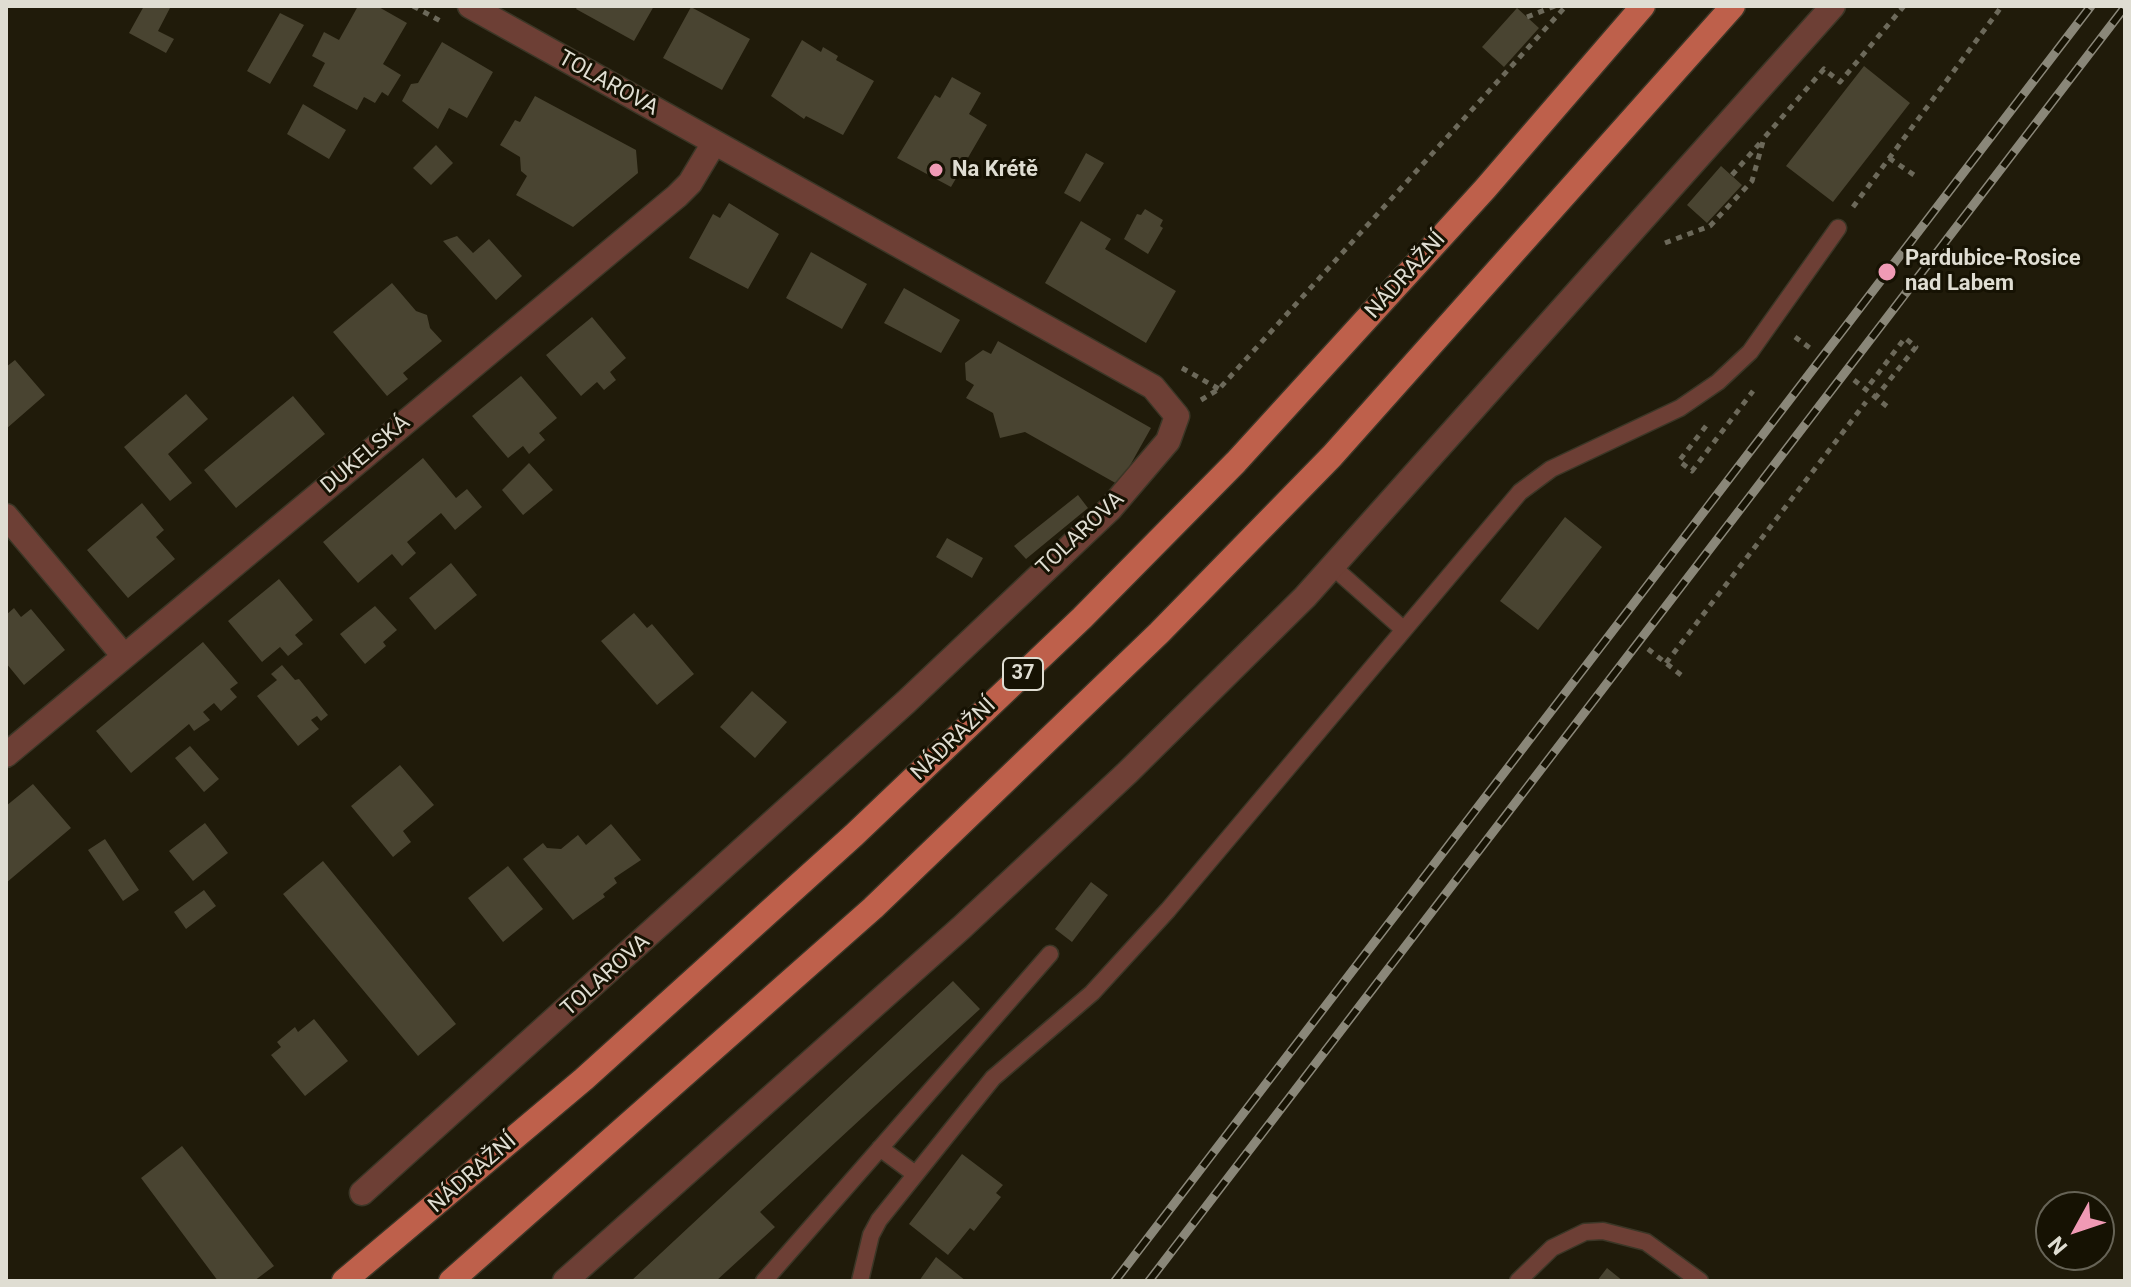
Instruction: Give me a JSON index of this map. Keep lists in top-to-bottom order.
{
  "streets": {
    "main road": ["NÁDRAŽNÍ", "37"],
    "street": ["TOLAROVA", "DUKELSKÁ"]
  },
  "crossings": [
    ["TOLAROVA", "DUKELSKÁ"]
  ],
  "places": ["Na Krétě", "Pardubice-Rosice nad Labem"],
  "north": "bottom left"
}
